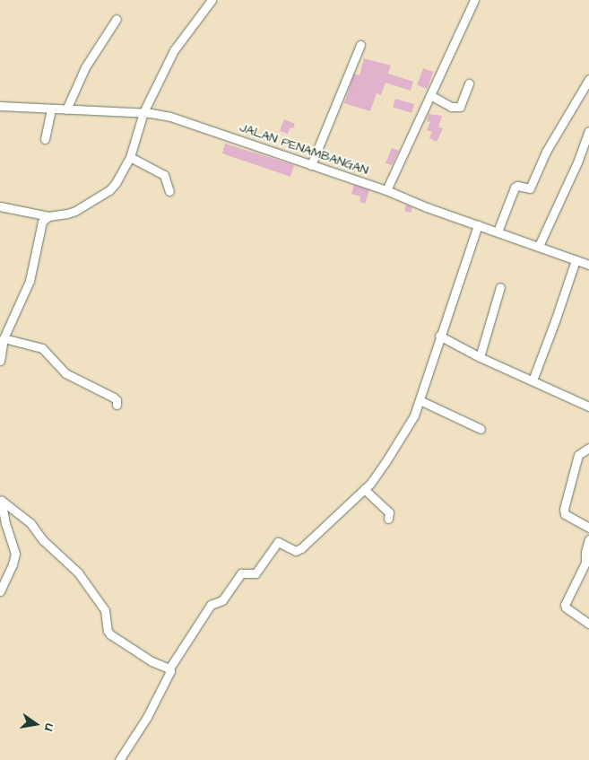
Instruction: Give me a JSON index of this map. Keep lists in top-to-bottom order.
{
  "streets": {
    "street": ["JALAN PENAMBANGAN"]
  },
  "north": "right"
}
